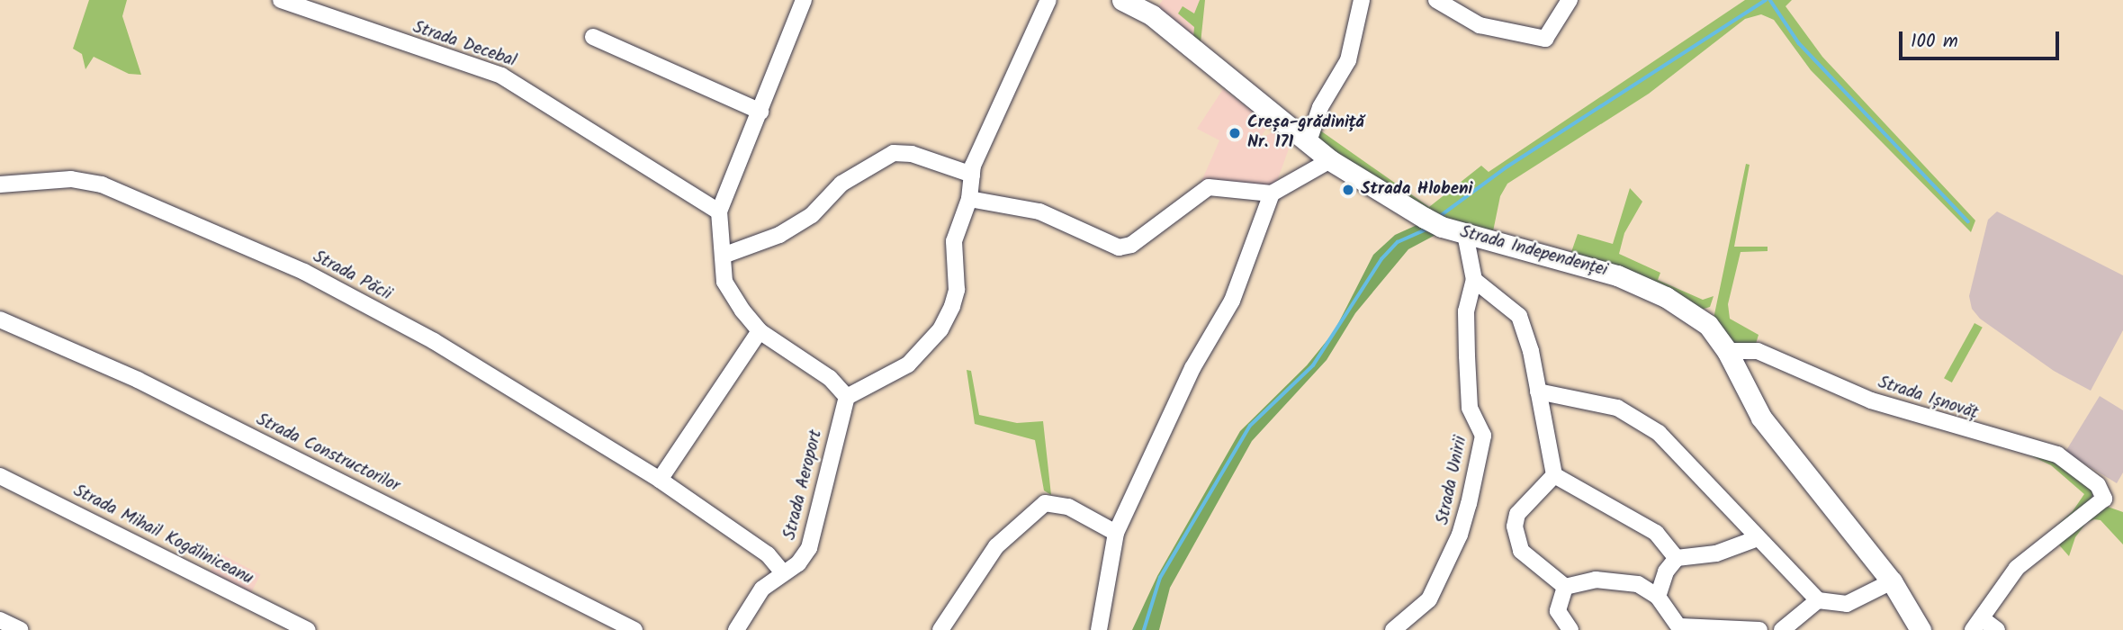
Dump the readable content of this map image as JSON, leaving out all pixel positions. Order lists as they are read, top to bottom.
{
  "streets": {
    "main road": ["Strada Independenței"],
    "street": [
      "Strada Decebal",
      "Strada Păcii",
      "Strada Ișnovăț",
      "Strada Constructorilor",
      "Strada Unirii",
      "Strada Aeroport",
      "Strada Mihail Kogăliniceanu"
    ]
  },
  "crossings": [
    ["Strada Independenței", "Strada Ișnovăț"],
    ["Strada Independenței", "Strada Unirii"],
    ["Strada Păcii", "Strada Aeroport"]
  ],
  "places": ["Creșa-grădiniță Nr. 171", "Strada Hlobeni"],
  "scale_bar": "100 m"
}
